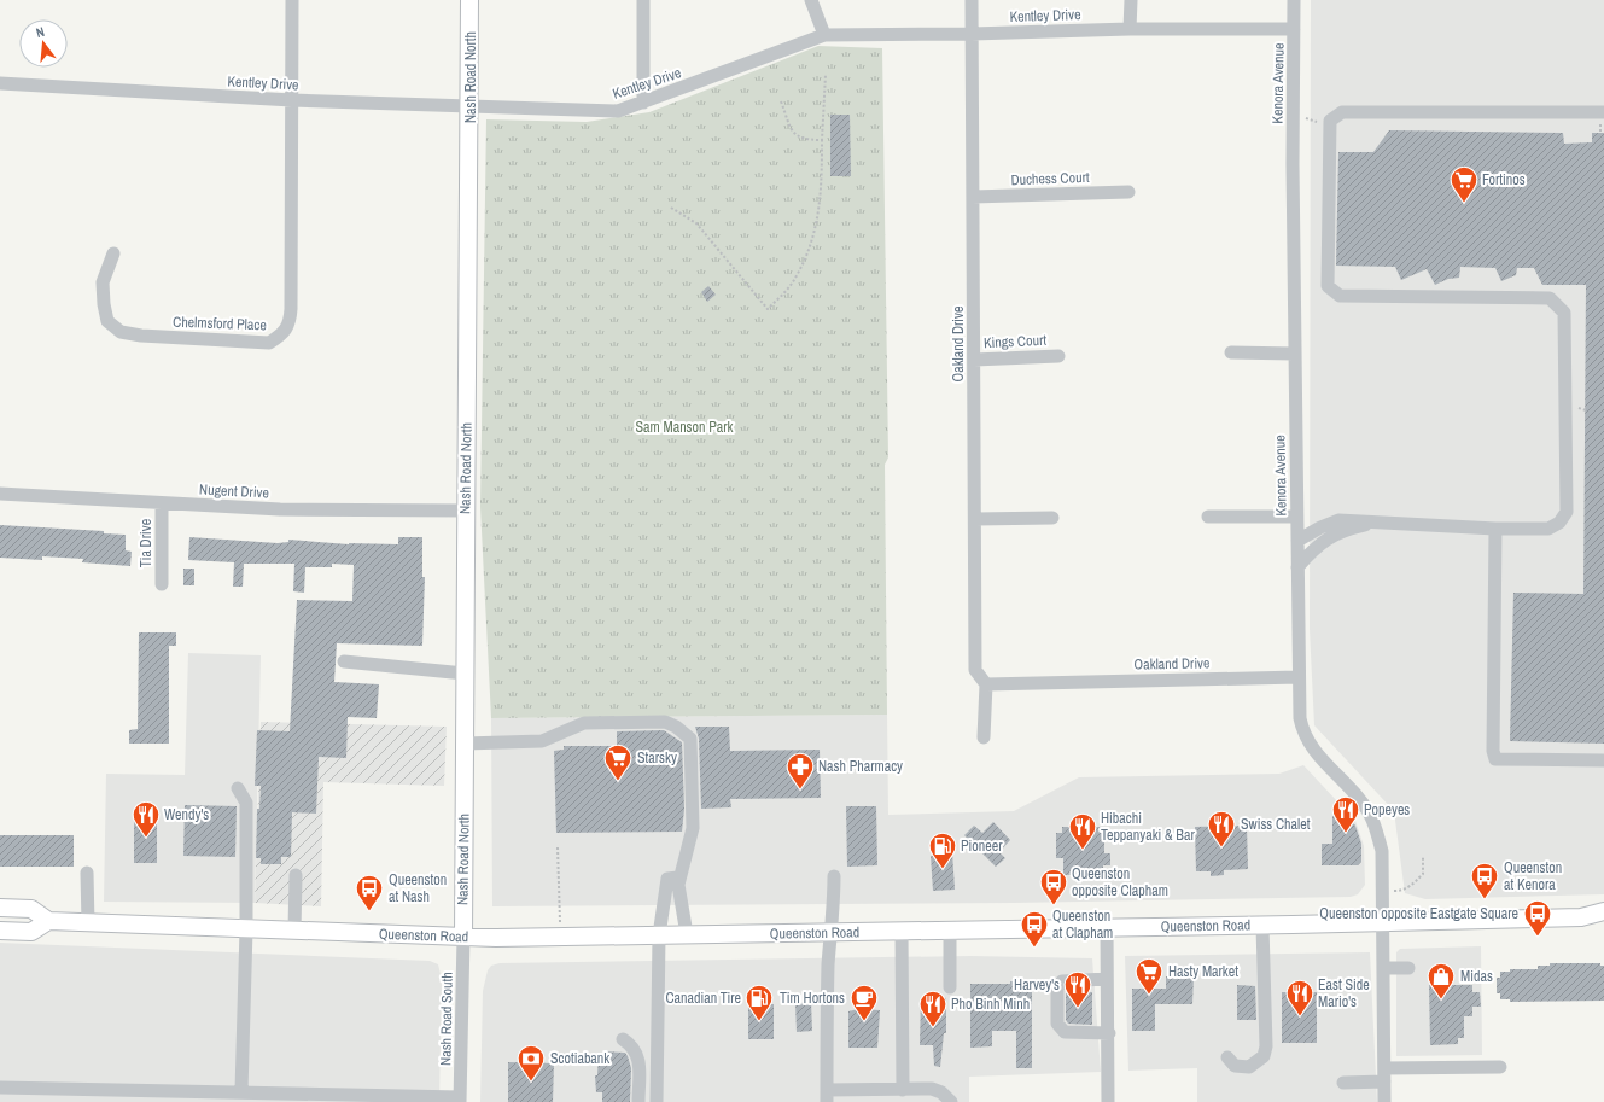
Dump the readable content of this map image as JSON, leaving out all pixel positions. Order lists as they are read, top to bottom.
{
  "streets": {
    "main road": ["Nash Road North", "Queenston Road"],
    "street": [
      "Kentley Drive",
      "Kenora Avenue",
      "Duchess Court",
      "Chelmsford Place",
      "Kings Court",
      "Oakland Drive",
      "Nugent Drive",
      "Tia Drive",
      "Nash Road South"
    ]
  },
  "crossings": [
    ["Kentley Drive", "Nash Road North"],
    ["Kentley Drive", "Kenora Avenue"],
    ["Kentley Drive", "Chelmsford Place"],
    ["Kentley Drive", "Oakland Drive"],
    ["Nash Road North", "Nugent Drive"],
    ["Nash Road North", "Queenston Road"],
    ["Nash Road North", "Nash Road South"],
    ["Kenora Avenue", "Oakland Drive"],
    ["Kenora Avenue", "Queenston Road"],
    ["Duchess Court", "Oakland Drive"],
    ["Kings Court", "Oakland Drive"],
    ["Nugent Drive", "Tia Drive"],
    ["Queenston Road", "Nash Road South"]
  ],
  "parks": ["Sam Manson Park"],
  "places": {
    "supermarket": ["Fortinos", "Starsky", "Hasty Market"],
    "pharmacy": ["Nash Pharmacy"],
    "restaurant": [
      "Popeyes",
      "Wendy's",
      "Swiss Chalet",
      "Hibachi Teppanyaki & Bar",
      "Harvey's",
      "East Side Mario's",
      "Pho Binh Minh"
    ],
    "fuel station": ["Pioneer", "Canadian Tire"],
    "bus stop": [
      "Queenston at Kenora",
      "Queenston opposite Clapham",
      "Queenston at Nash",
      "Queenston opposite Eastgate Square",
      "Queenston at Clapham"
    ],
    "shop": ["Midas"],
    "cafe": ["Tim Hortons"],
    "bank": ["Scotiabank"]
  },
  "north": "top"
}
